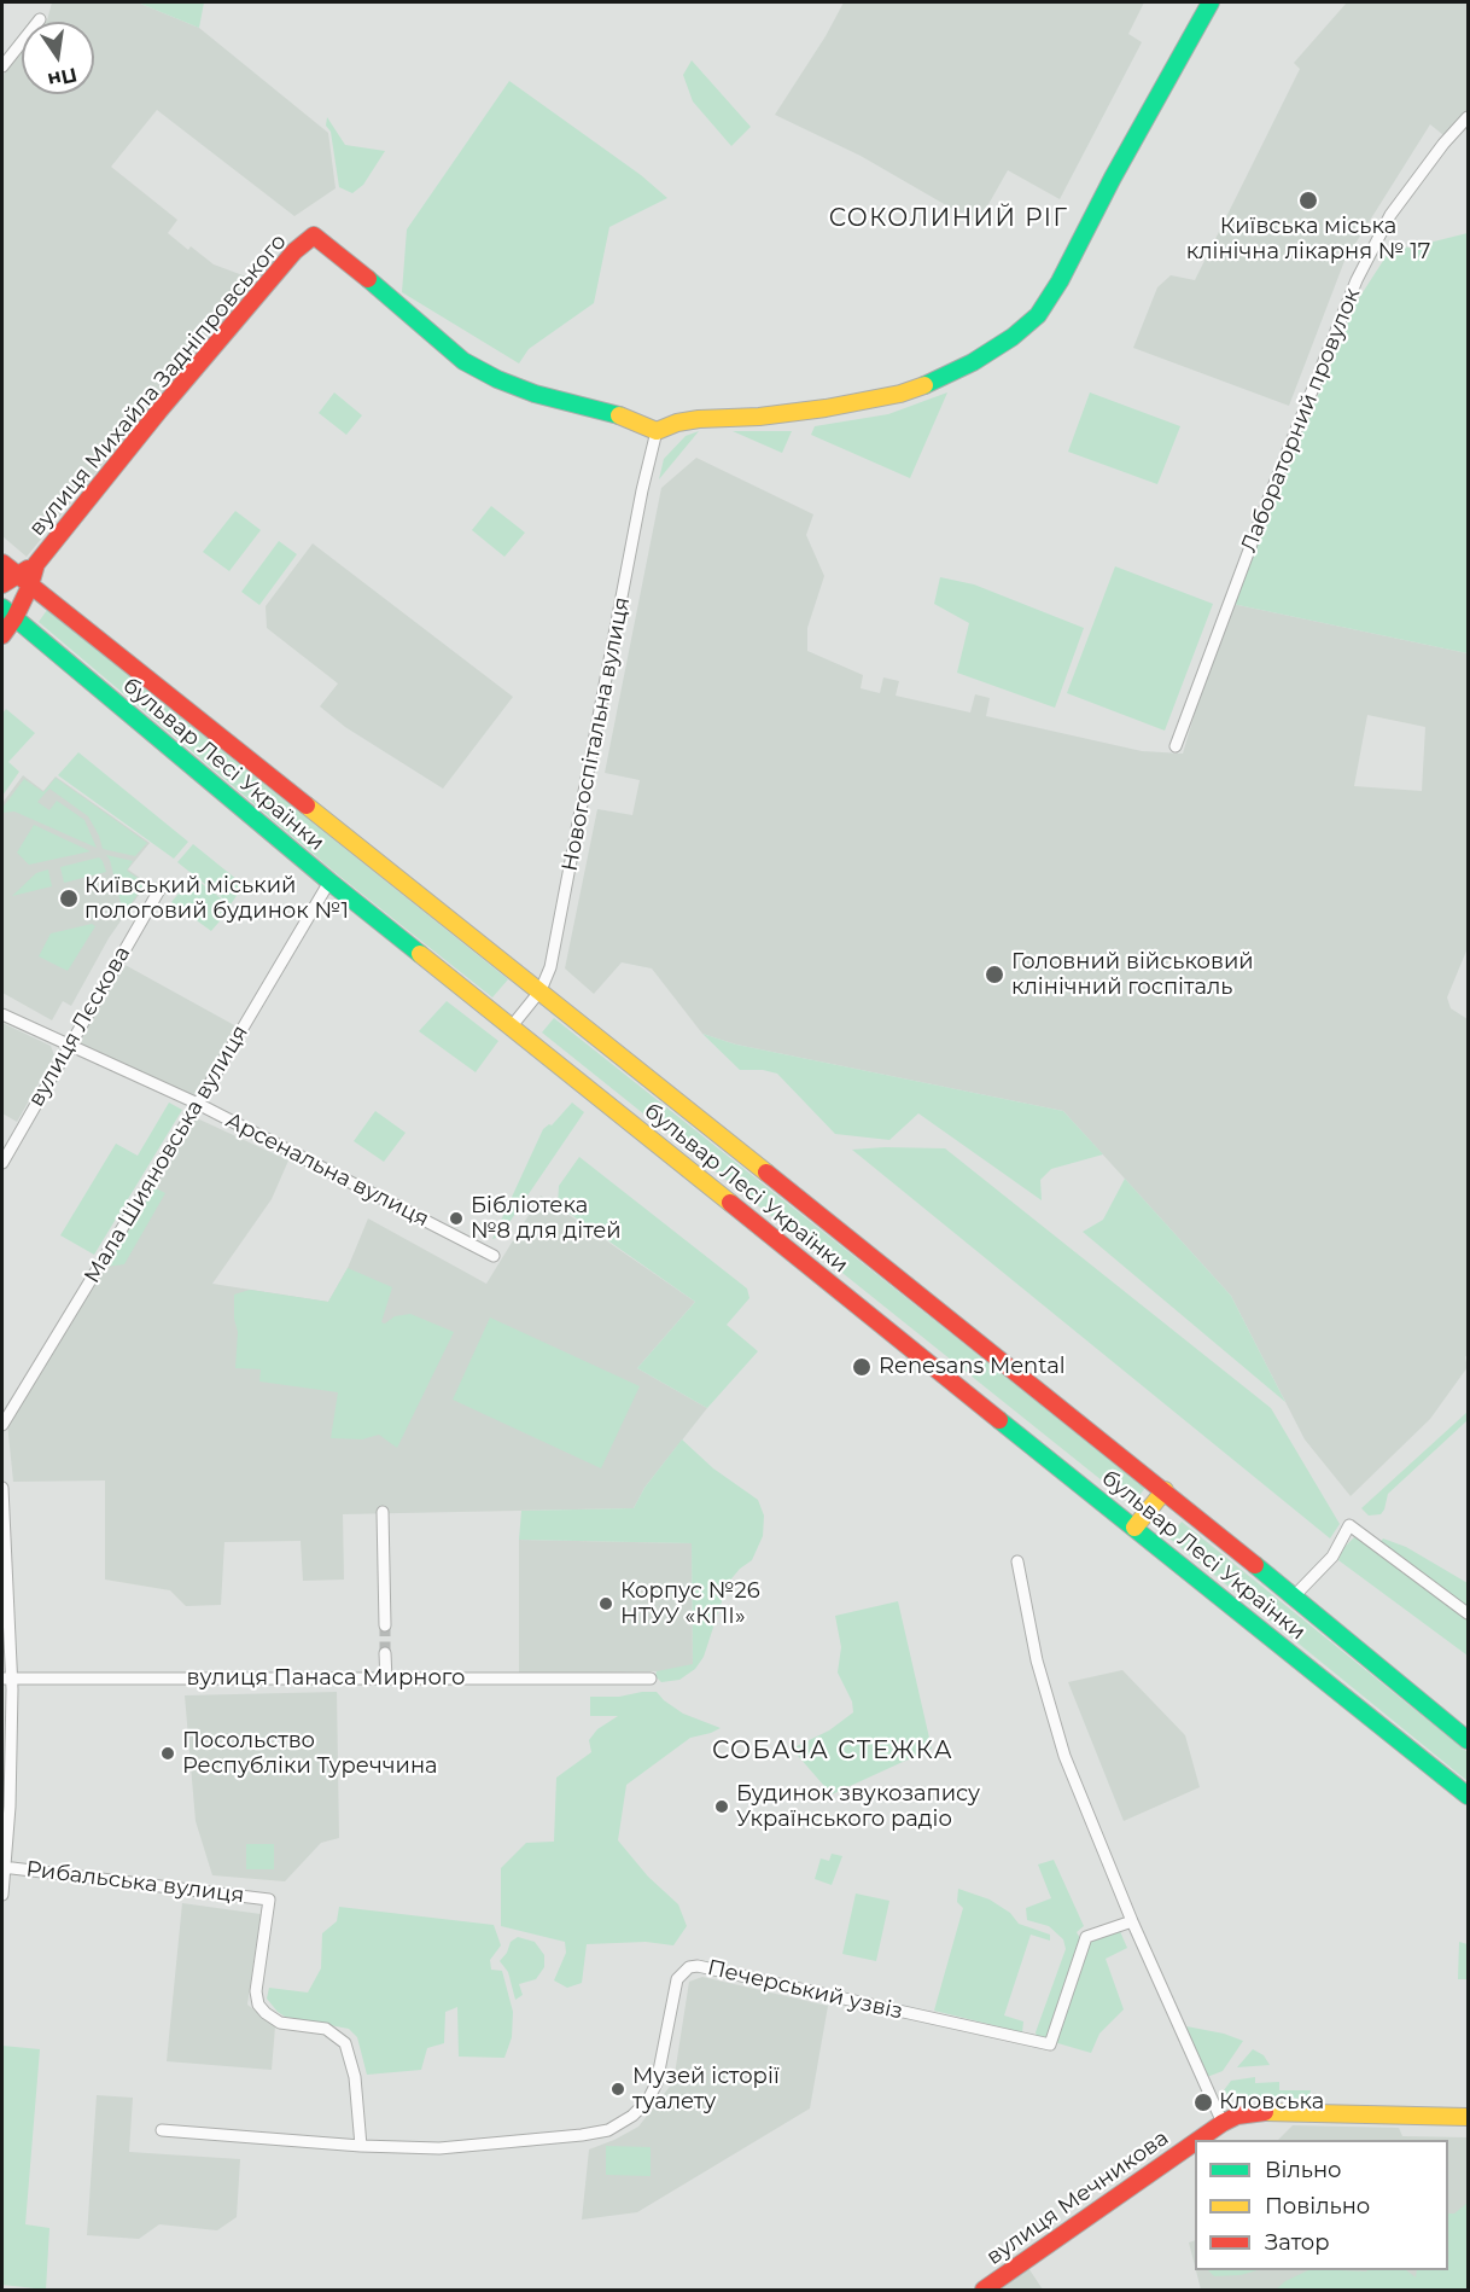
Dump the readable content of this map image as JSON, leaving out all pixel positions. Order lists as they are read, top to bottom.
{
  "streets": {
    "main road": ["вулиця Михайла Задніпровського", "бульвар Лесі Українки", "вулиця Мечникова"],
    "street": [
      "Лабораторний провулок",
      "Новогоспітальна вулиця",
      "вулиця Лєскова",
      "Мала Шияновська вулиця",
      "Арсенальна вулиця",
      "вулиця Панаса Мирного",
      "Рибальська вулиця",
      "Печерський узвіз"
    ]
  },
  "crossings": [
    ["вулиця Михайла Задніпровського", "Новогоспітальна вулиця"],
    ["вулиця Михайла Задніпровського", "бульвар Лесі Українки"],
    ["Новогоспітальна вулиця", "бульвар Лесі Українки"],
    ["бульвар Лесі Українки", "Мала Шияновська вулиця"],
    ["вулиця Лєскова", "Арсенальна вулиця"],
    ["Мала Шияновська вулиця", "Арсенальна вулиця"],
    ["Рибальська вулиця", "Печерський узвіз"]
  ],
  "districts": ["СОКОЛИНИЙ РІГ", "СОБАЧА СТЕЖКА"],
  "places": [
    "Київська міська клінічна лікарня № 17",
    "Київський міський пологовий будинок №1",
    "Головний військовий клінічний госпіталь",
    "Бібліотека №8 для дітей",
    "Renesans Mental",
    "Корпус №26 НТУУ «КПІ»",
    "Посольство Республіки Туреччина",
    "Будинок звукозапису Українського радіо",
    "Музей історії туалету",
    "Кловська"
  ],
  "legend": ["Вільно", "Повільно", "Затор"],
  "north": "bottom"
}
